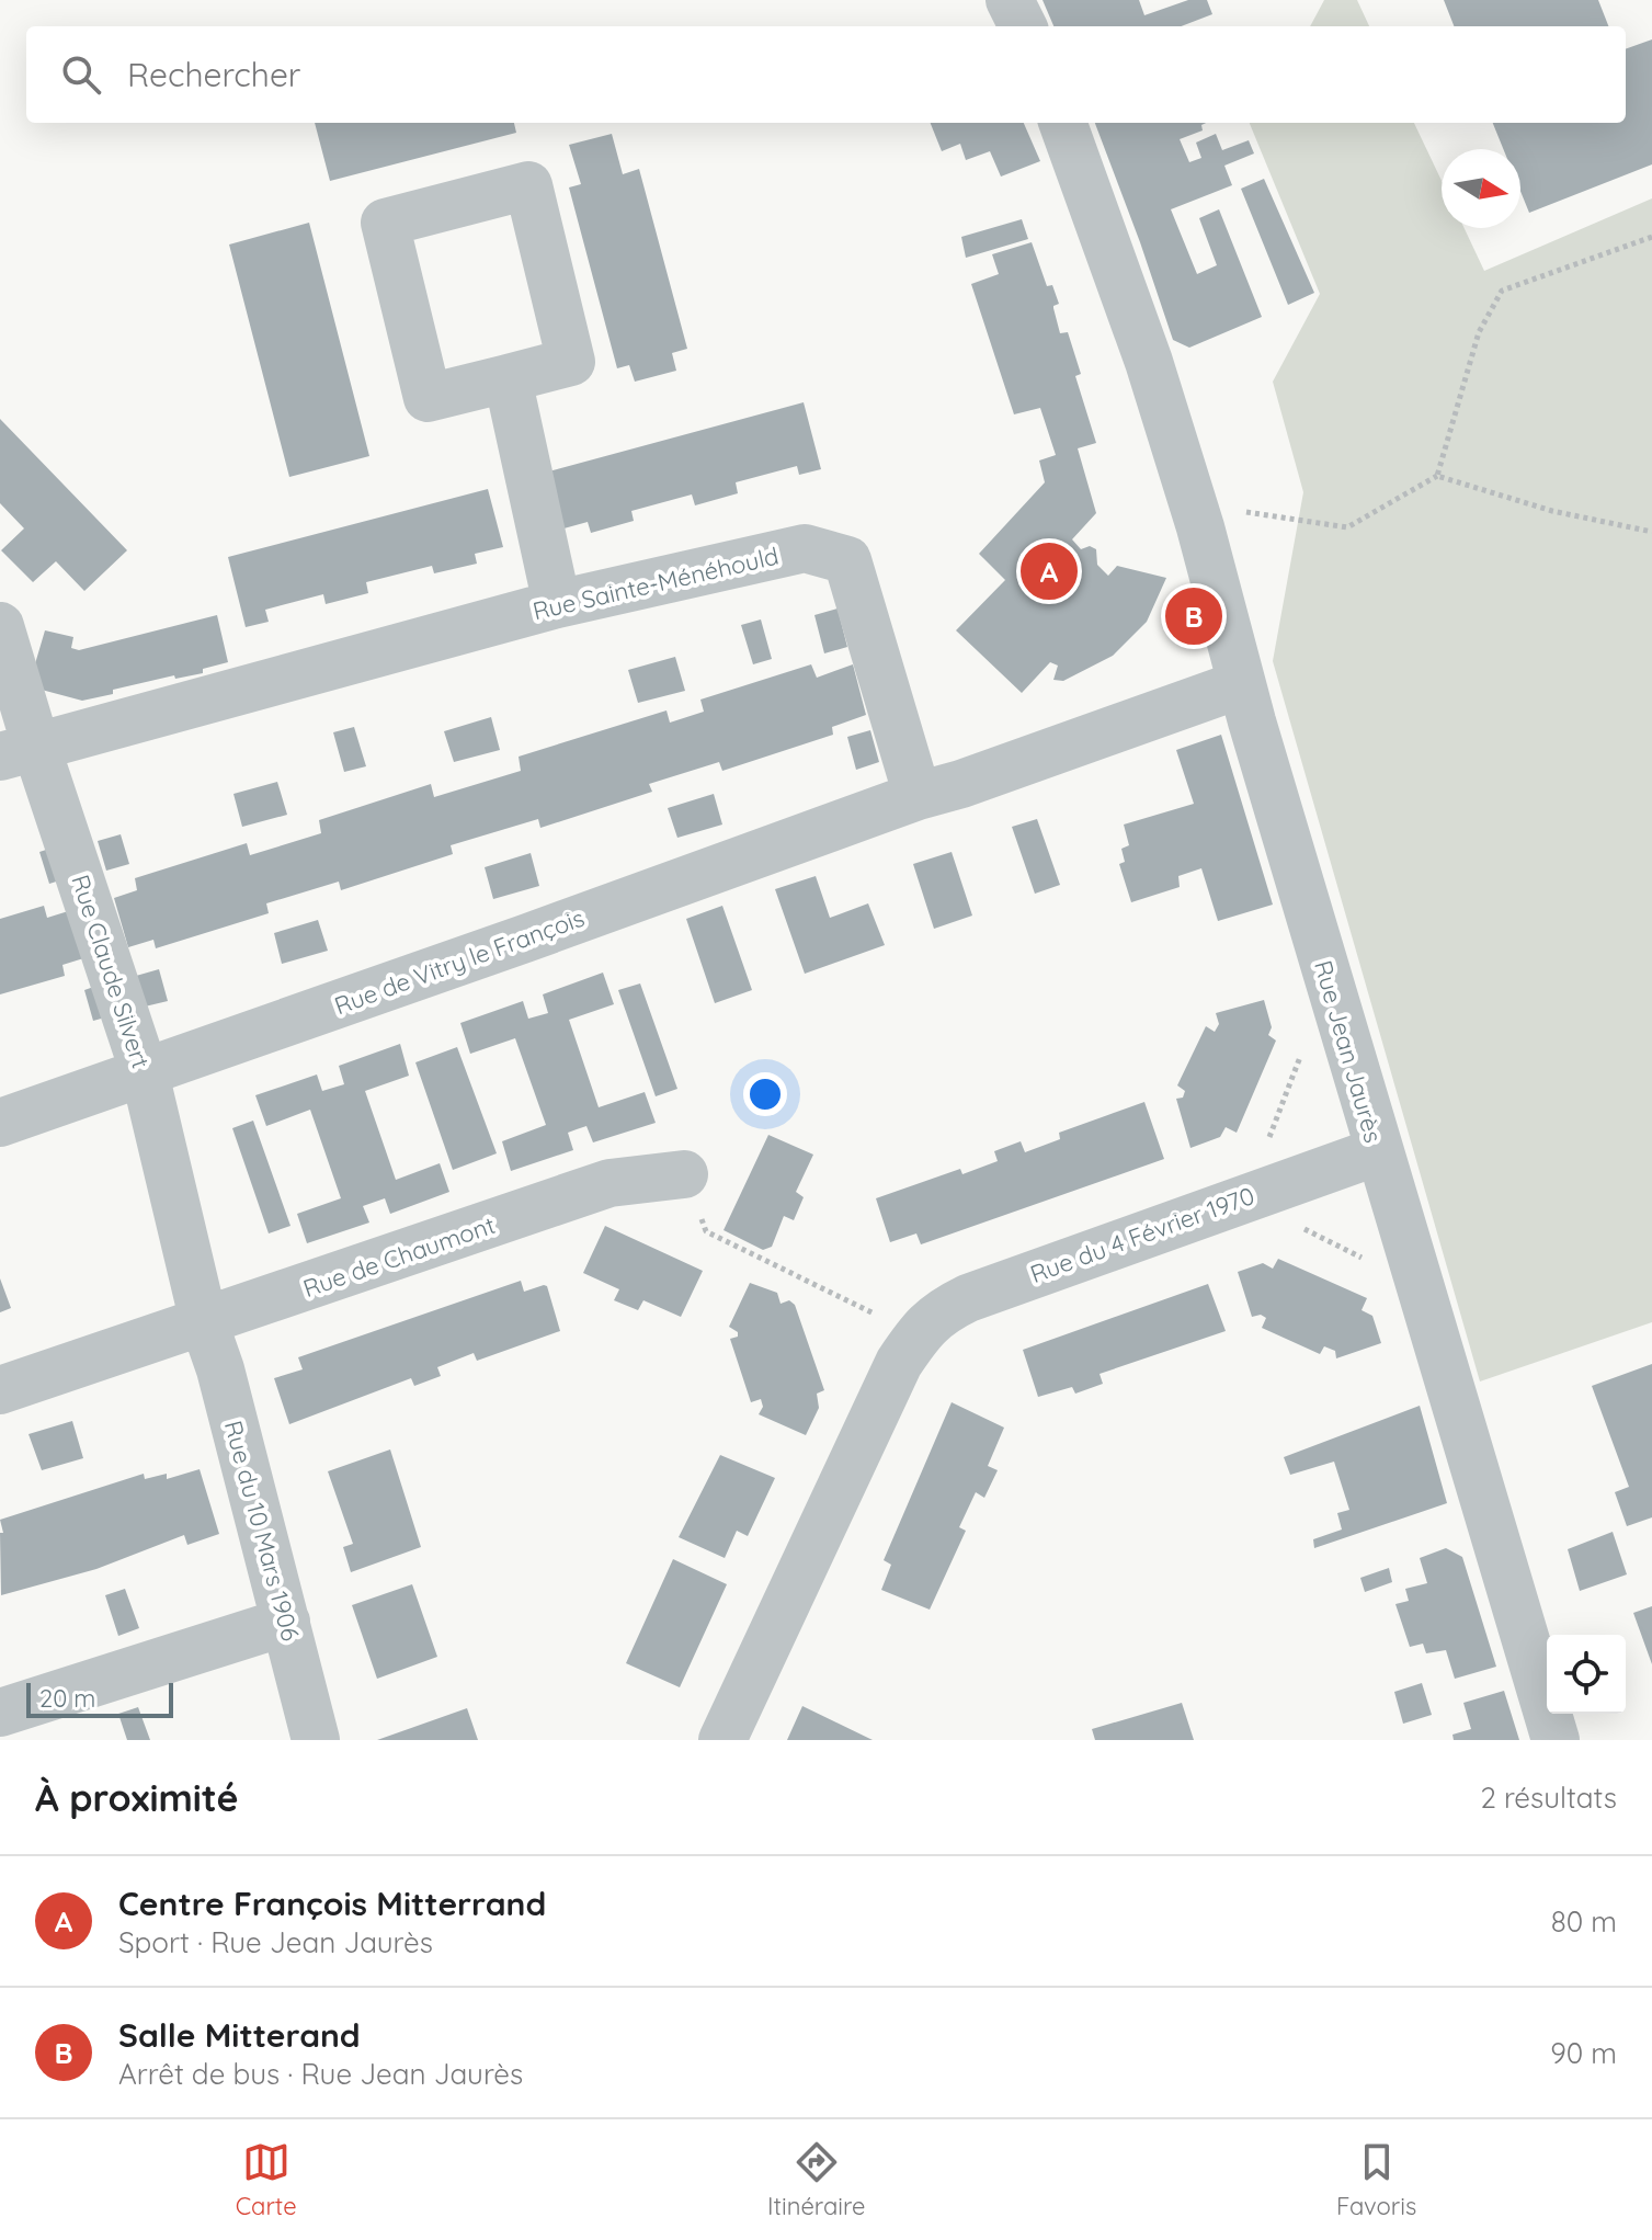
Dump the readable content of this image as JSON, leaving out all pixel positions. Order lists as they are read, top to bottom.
{
  "streets": {
    "street": [
      "Rue Sainte-Ménéhould",
      "Rue de Vitry le François",
      "Rue Claude Silvert",
      "Rue Jean Jaurès",
      "Rue du 4 Février 1970",
      "Rue de Chaumont",
      "Rue du 10 Mars 1906"
    ]
  },
  "crossings": [
    ["Rue Sainte-Ménéhould", "Rue de Vitry le François"],
    ["Rue Sainte-Ménéhould", "Rue Claude Silvert"],
    ["Rue de Vitry le François", "Rue Claude Silvert"],
    ["Rue Claude Silvert", "Rue de Chaumont"],
    ["Rue Claude Silvert", "Rue du 10 Mars 1906"],
    ["Rue Jean Jaurès", "Rue du 4 Février 1970"],
    ["Rue de Chaumont", "Rue du 10 Mars 1906"]
  ],
  "scale_bar": "20 m",
  "north": "right",
  "page": {
    "search": "Rechercher",
    "pins": ["A", "B"],
    "scale": "20 m",
    "heading": ["À proximité", "2 résultats"],
    "list": [
      {
        "mark": "A",
        "name": "Centre François Mitterrand",
        "note": "Sport · Rue Jean Jaurès",
        "value": "80 m"
      },
      {
        "mark": "B",
        "name": "Salle Mitterand",
        "note": "Arrêt de bus · Rue Jean Jaurès",
        "value": "90 m"
      }
    ],
    "nav": ["Carte", "Itinéraire", "Favoris"]
  }
}
